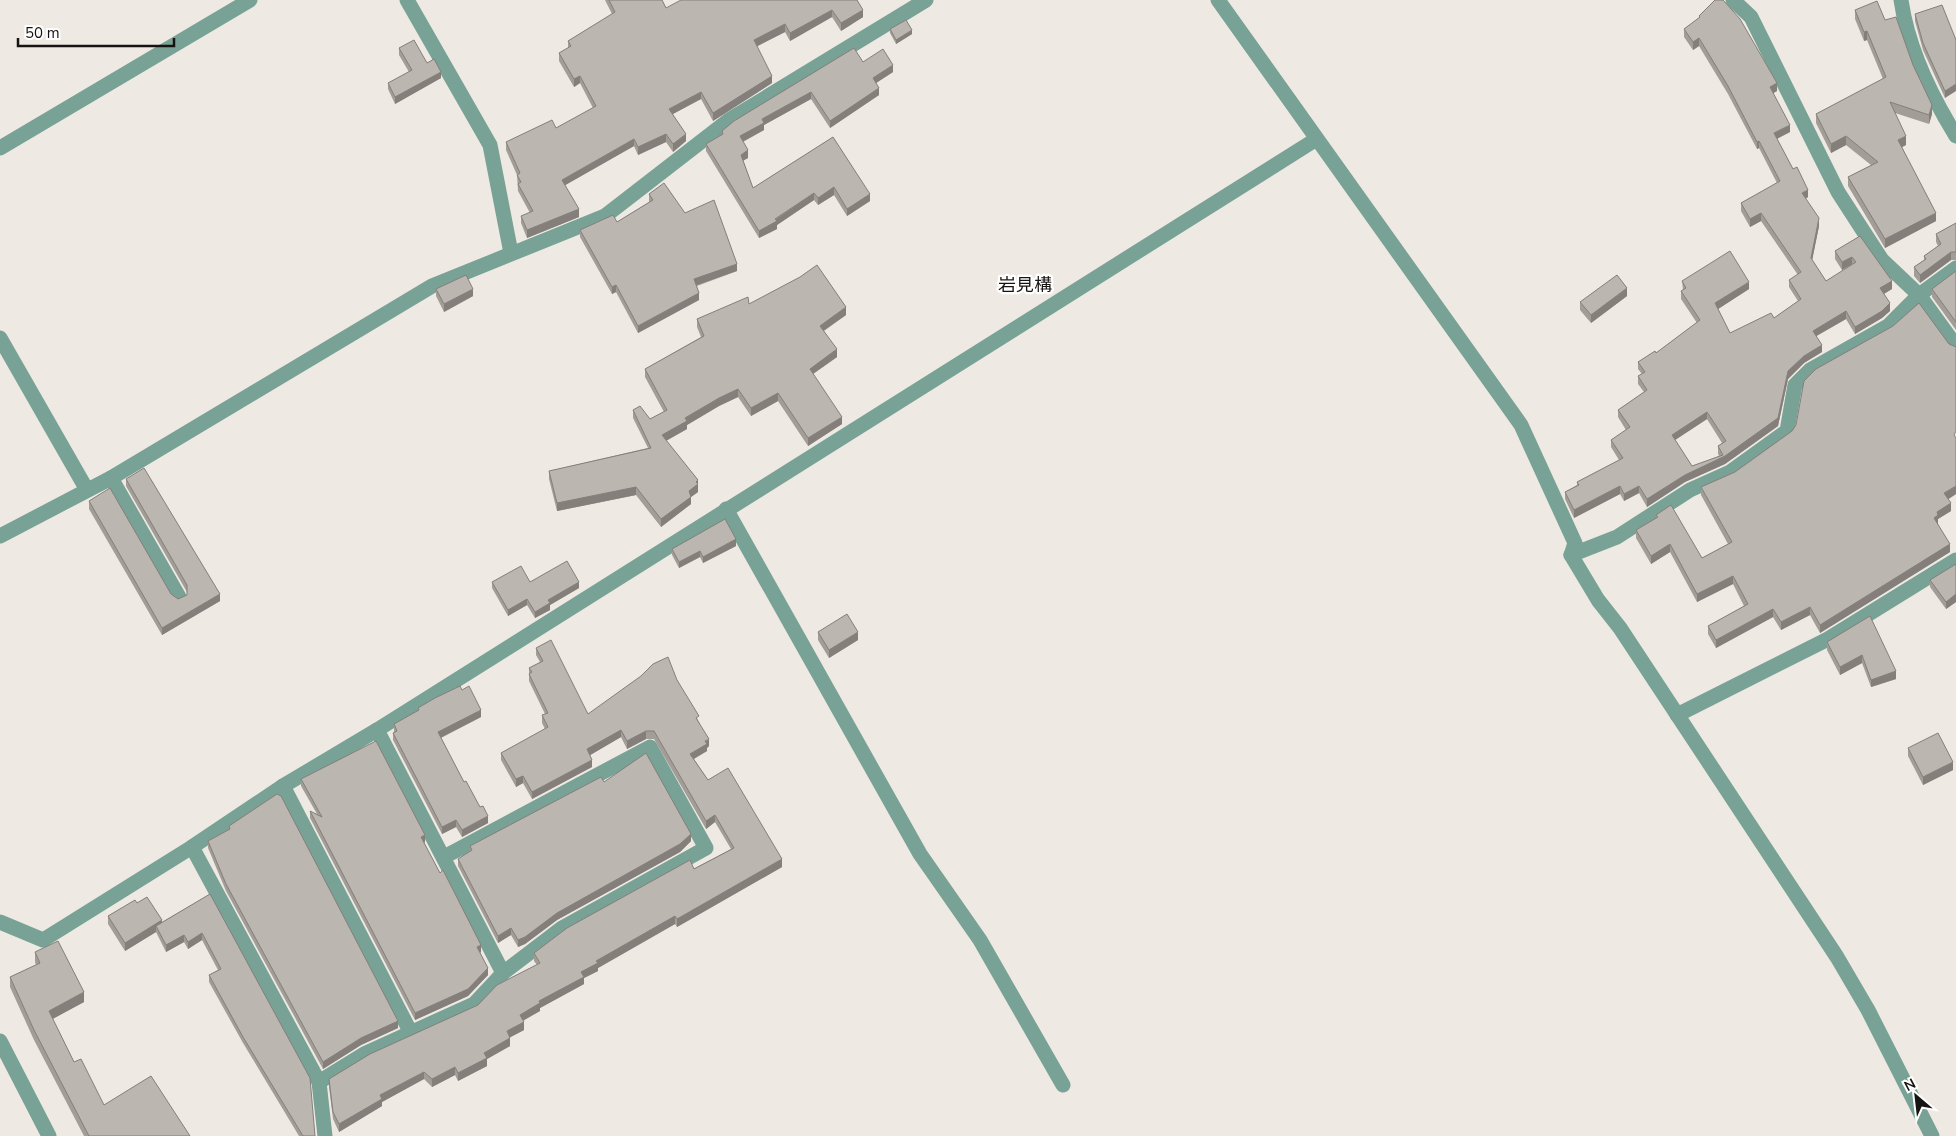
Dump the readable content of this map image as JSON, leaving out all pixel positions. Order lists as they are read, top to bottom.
{
  "districts": ["岩見構"],
  "scale_bar": "50 m",
  "north": "top left"
}
